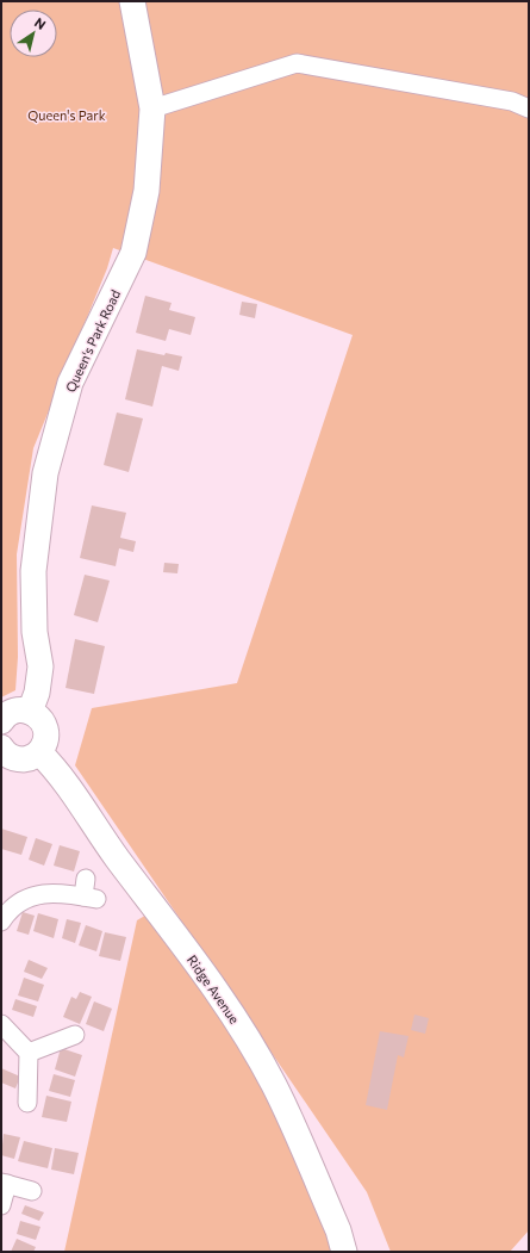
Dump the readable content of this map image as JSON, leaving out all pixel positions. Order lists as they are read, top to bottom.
{
  "streets": {
    "street": ["Queen's Park Road", "Ridge Avenue"]
  },
  "parks": ["Queen's Park"],
  "north": "top right"
}
